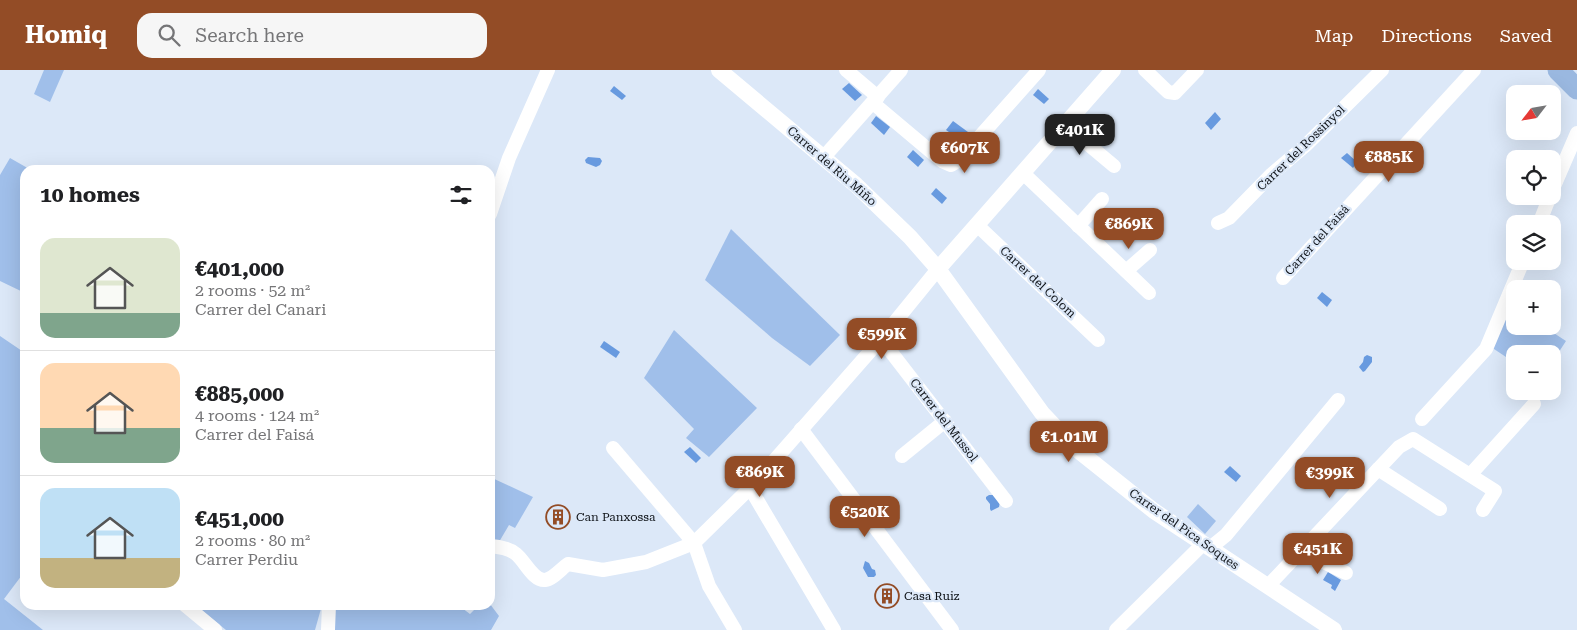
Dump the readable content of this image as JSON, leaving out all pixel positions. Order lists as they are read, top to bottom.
{
  "streets": {
    "street": [
      "Carrer del Rossinyol",
      "Carrer del Riu Miño",
      "Carrer del Faisá",
      "Carrer del Colom",
      "Carrer del Mussol",
      "Carrer del Pica Soques"
    ]
  },
  "crossings": [
    ["Carrer del Riu Miño", "Carrer del Pica Soques"]
  ],
  "places": {
    "building": ["Can Panxossa", "Casa Ruiz"]
  },
  "north": "bottom left",
  "page": {
    "header": "Homiq",
    "search": "Search here",
    "nav": ["Map", "Directions", "Saved"],
    "map_buttons": ["+", "−"],
    "price": [
      "€401K",
      "€607K",
      "€885K",
      "€869K",
      "€599K",
      "€1.01M",
      "€869K",
      "€399K",
      "€520K",
      "€451K"
    ],
    "heading": "10 homes",
    "list": [
      {
        "name": "€401,000",
        "note": "2 rooms · 52 m² · Carrer del Canari"
      },
      {
        "name": "€885,000",
        "note": "4 rooms · 124 m² · Carrer del Faisá"
      },
      {
        "name": "€451,000",
        "note": "2 rooms · 80 m² · Carrer Perdiu"
      }
    ]
  }
}
